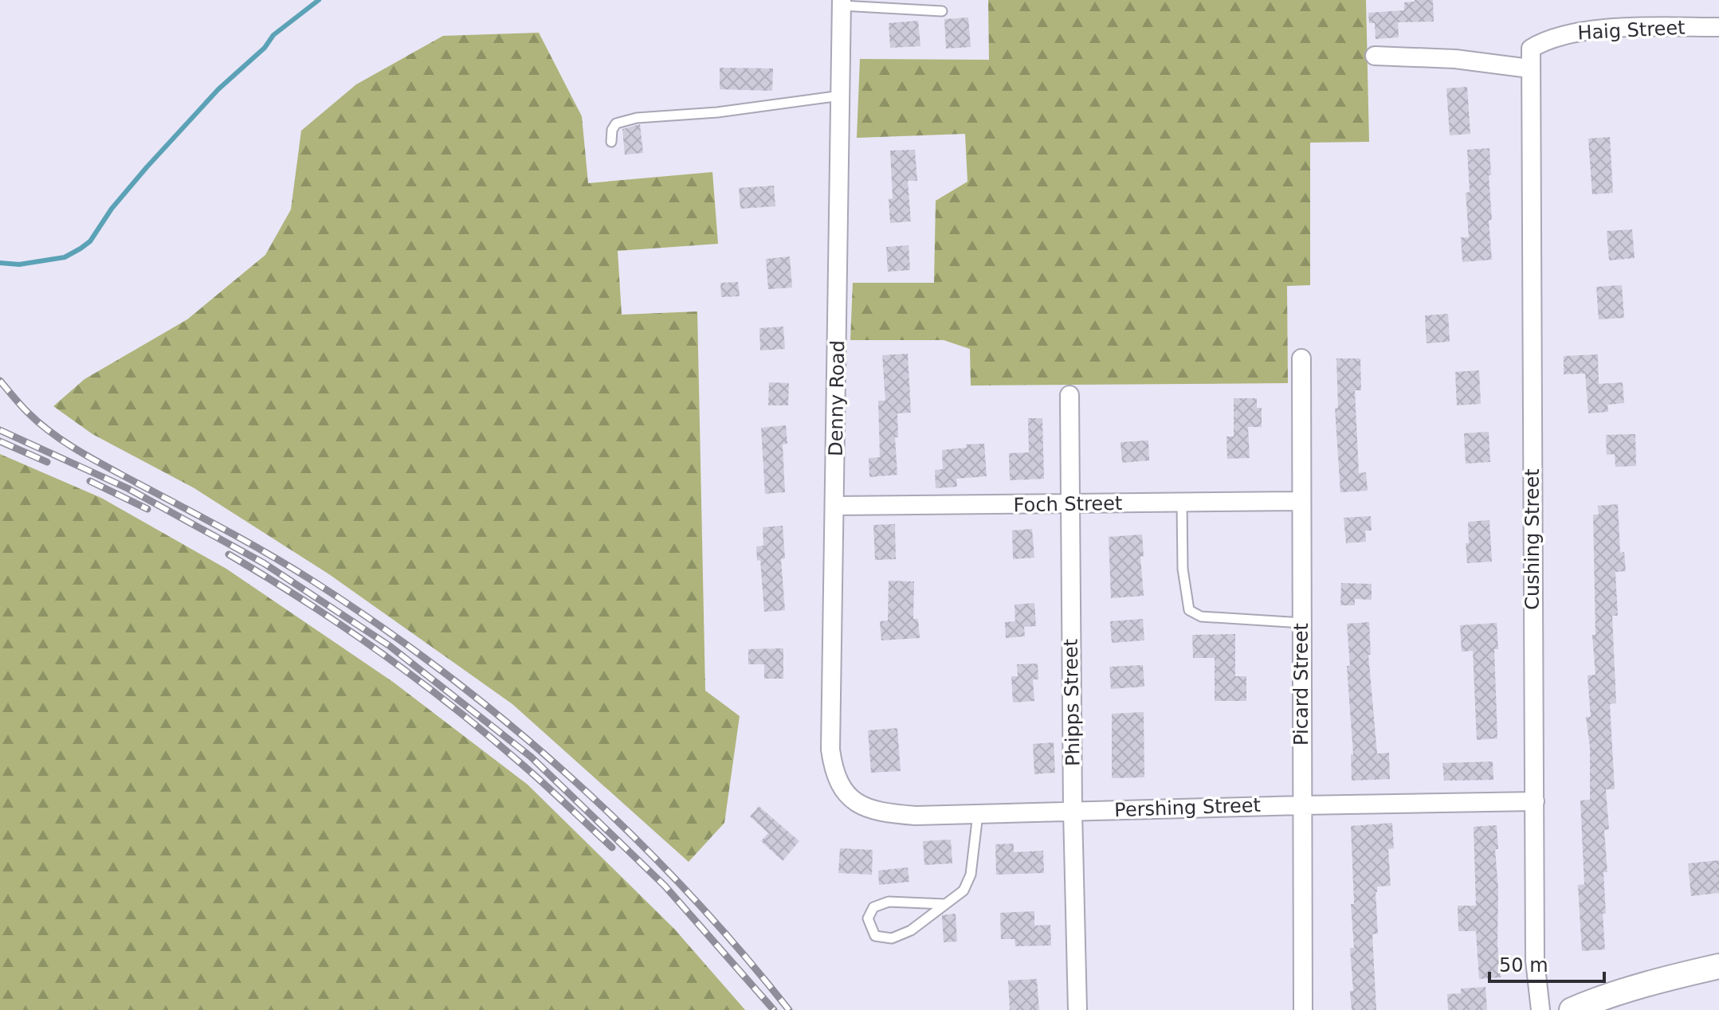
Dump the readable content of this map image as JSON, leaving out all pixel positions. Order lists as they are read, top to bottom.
{
  "streets": {
    "street": [
      "Haig Street",
      "Denny Road",
      "Foch Street",
      "Cushing Street",
      "Picard Street",
      "Phipps Street",
      "Pershing Street"
    ]
  },
  "crossings": [
    ["Haig Street", "Cushing Street"],
    ["Denny Road", "Foch Street"],
    ["Denny Road", "Pershing Street"],
    ["Foch Street", "Picard Street"],
    ["Foch Street", "Phipps Street"],
    ["Cushing Street", "Pershing Street"],
    ["Picard Street", "Pershing Street"],
    ["Phipps Street", "Pershing Street"]
  ],
  "scale_bar": "50 m"
}
